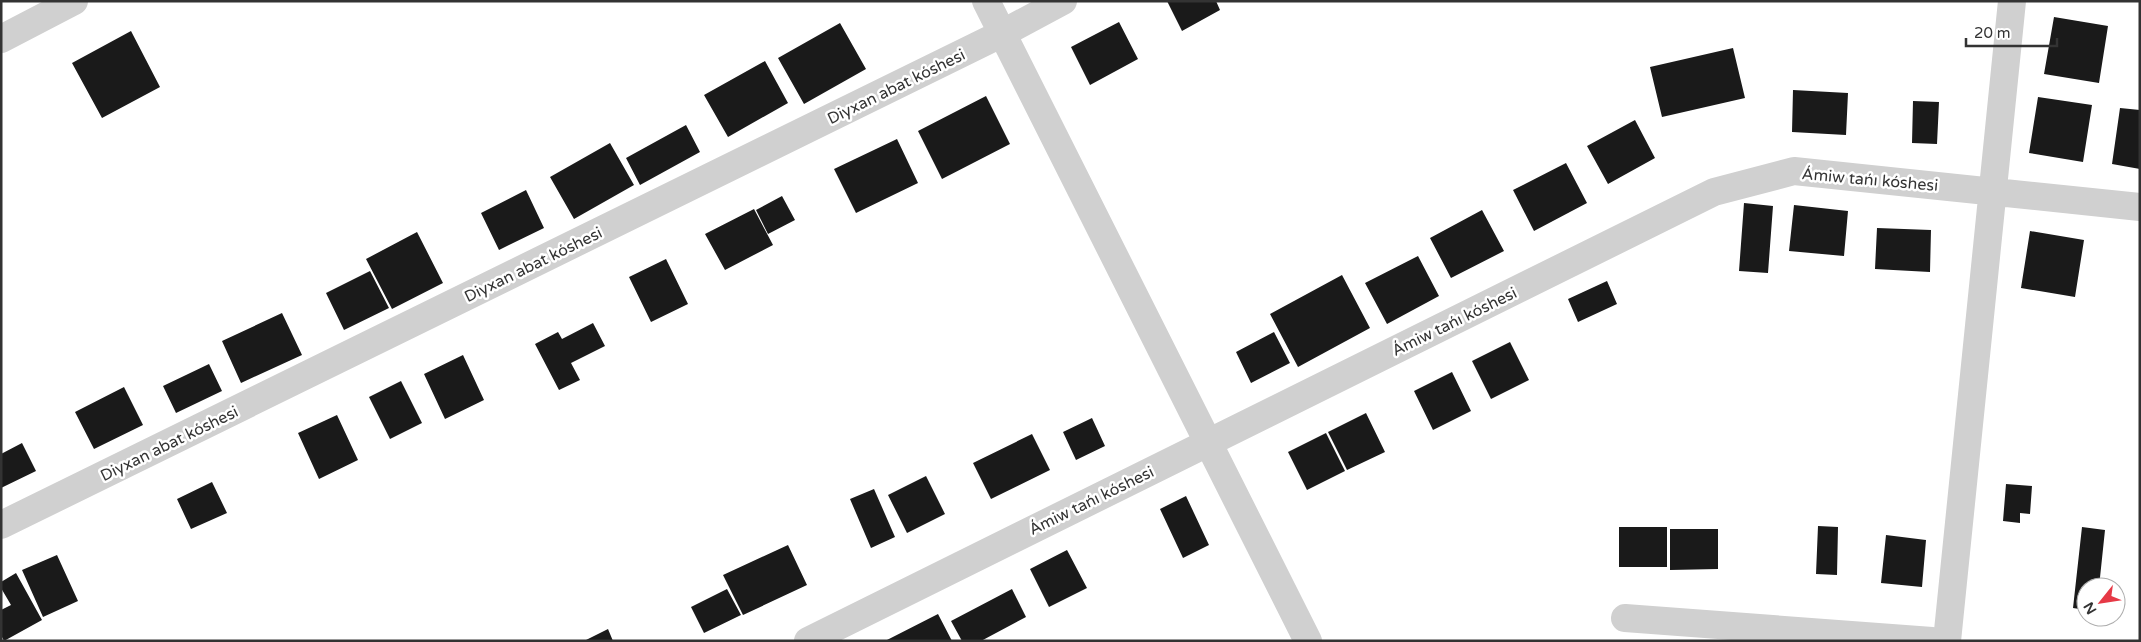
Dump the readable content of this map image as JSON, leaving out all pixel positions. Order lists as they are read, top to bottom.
{
  "streets": {
    "street": ["Diyxan abat kóshesi", "Ámiw tańı kóshesi"]
  },
  "scale_bar": "20 m",
  "north": "bottom left"
}
